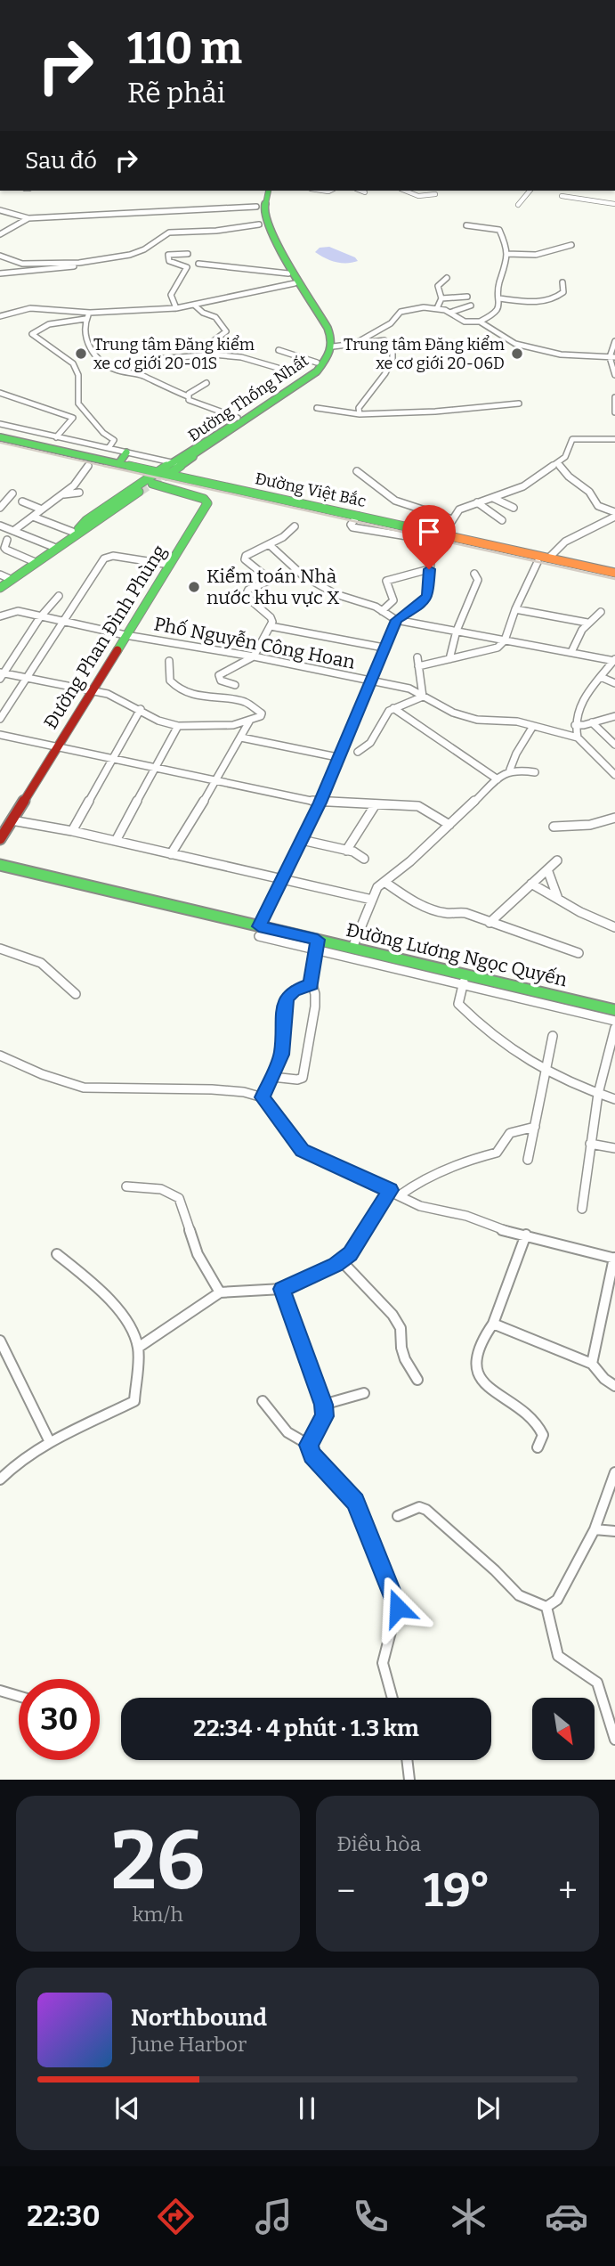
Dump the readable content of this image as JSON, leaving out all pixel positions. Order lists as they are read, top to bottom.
{
  "streets": {
    "main road": [
      "Đường Thống Nhất",
      "Đường Việt Bắc",
      "Đường Phan Đình Phùng",
      "Đường Lương Ngọc Quyến"
    ],
    "street": ["Phố Nguyễn Công Hoan"]
  },
  "crossings": [
    ["Đường Thống Nhất", "Đường Việt Bắc"],
    ["Đường Thống Nhất", "Đường Phan Đình Phùng"],
    ["Đường Phan Đình Phùng", "Phố Nguyễn Công Hoan"]
  ],
  "places": ["Trung tâm Đăng kiểm xe cơ giới 20-01S", "Trung tâm Đăng kiểm xe cơ giới 20-06D", "Kiểm toán Nhà nước khu vực X"],
  "north": "bottom right",
  "page": {
    "turn": ["110 m", "Rẽ phải"],
    "then": "Sau đó",
    "limit": "30",
    "trip": "22:34 · 4 phút · 1.3 km",
    "tile": [
      ["26", "km/h"],
      "Điều hòa"
    ],
    "heat": ["−", "19°", "+"],
    "song": ["Northbound", "June Harbor"],
    "tabs": "22:30"
  }
}
